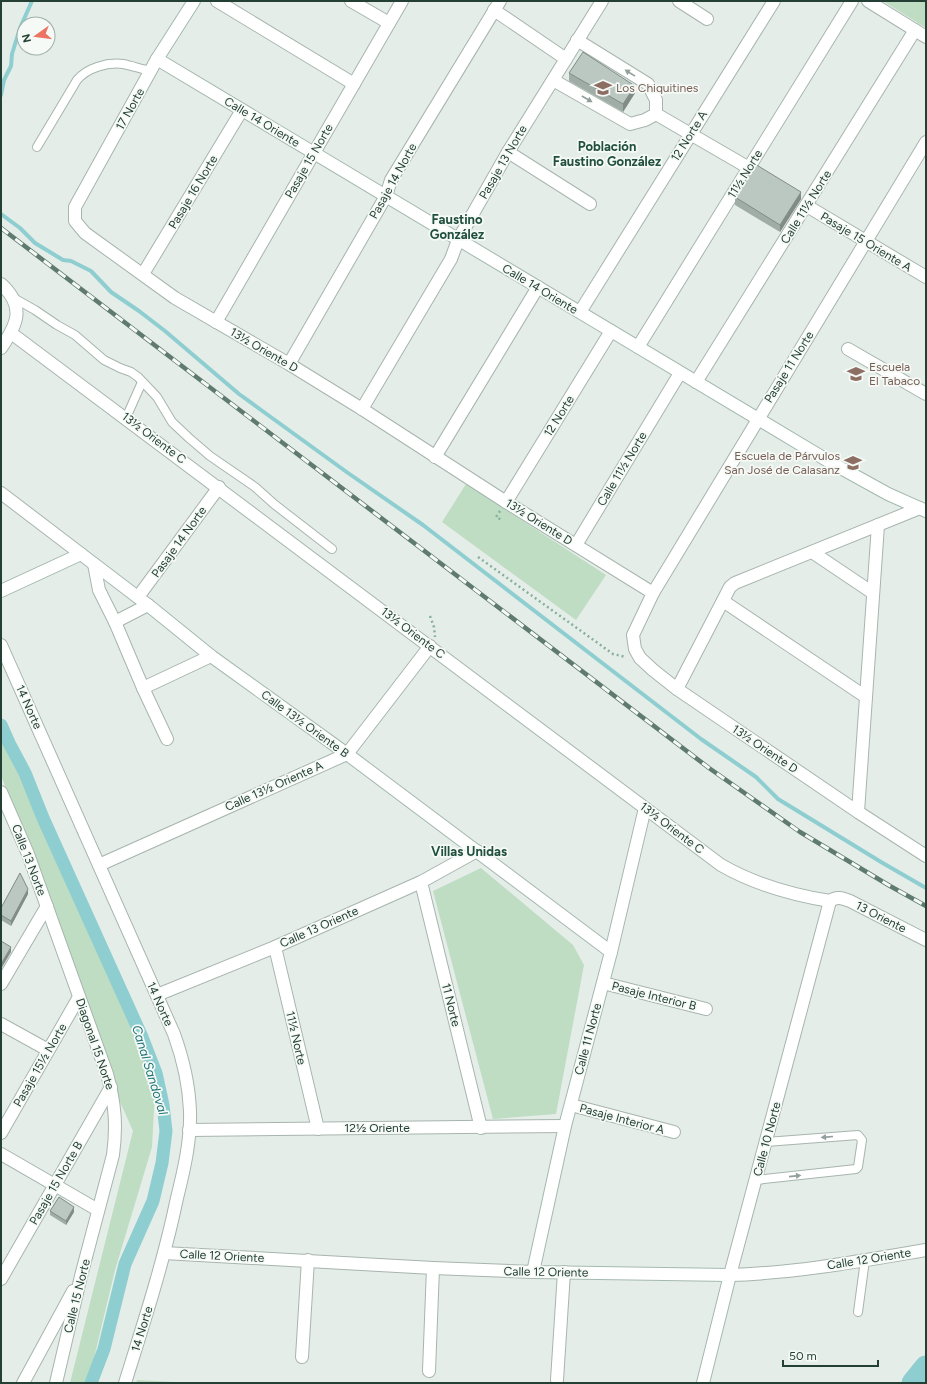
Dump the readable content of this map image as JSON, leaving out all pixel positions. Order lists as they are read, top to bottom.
{
  "streets": {
    "street": [
      "17 Norte",
      "Calle 14 Oriente",
      "12 Norte A",
      "Pasaje 15 Norte",
      "Pasaje 13 Norte",
      "11½ Norte",
      "Pasaje 14 Norte",
      "Pasaje 16 Norte",
      "Calle 11½ Norte",
      "Pasaje 15 Oriente A",
      "13½ Oriente D",
      "Pasaje 11 Norte",
      "12 Norte",
      "13½ Oriente C",
      "14 Norte",
      "Calle 13½ Oriente B",
      "Calle 13½ Oriente A",
      "Calle 13 Norte",
      "13 Oriente",
      "Calle 13 Oriente",
      "Pasaje Interior B",
      "11 Norte",
      "Calle 11 Norte",
      "Diagonal 15 Norte",
      "Pasaje 15½ Norte",
      "Pasaje Interior A",
      "12½ Oriente",
      "Calle 10 Norte",
      "Pasaje 15 Norte B",
      "Calle 12 Oriente",
      "Calle 15 Norte"
    ]
  },
  "crossings": [
    ["17 Norte", "Calle 14 Oriente"],
    ["17 Norte", "13½ Oriente D"],
    ["Calle 14 Oriente", "12 Norte A"],
    ["Calle 14 Oriente", "Pasaje 15 Norte"],
    ["Calle 14 Oriente", "Pasaje 13 Norte"],
    ["Calle 14 Oriente", "11½ Norte"],
    ["Calle 14 Oriente", "Pasaje 14 Norte"],
    ["Calle 14 Oriente", "Pasaje 16 Norte"],
    ["Calle 14 Oriente", "Calle 11½ Norte"],
    ["Calle 14 Oriente", "Pasaje 11 Norte"],
    ["Calle 14 Oriente", "12 Norte"],
    ["Pasaje 15 Norte", "13½ Oriente D"],
    ["Pasaje 13 Norte", "13½ Oriente D"],
    ["11½ Norte", "Calle 13 Oriente"],
    ["11½ Norte", "12½ Oriente"],
    ["Pasaje 14 Norte", "13½ Oriente D"],
    ["Pasaje 14 Norte", "13½ Oriente C"],
    ["Pasaje 14 Norte", "Calle 13½ Oriente B"],
    ["Pasaje 16 Norte", "13½ Oriente D"],
    ["Calle 11½ Norte", "Pasaje 15 Oriente A"],
    ["Calle 11½ Norte", "13½ Oriente D"],
    ["Pasaje 15 Oriente A", "Pasaje 11 Norte"],
    ["13½ Oriente D", "Pasaje 11 Norte"],
    ["13½ Oriente D", "12 Norte"],
    ["13½ Oriente C", "Calle 13½ Oriente A"],
    ["13½ Oriente C", "13 Oriente"],
    ["13½ Oriente C", "Calle 11 Norte"],
    ["13½ Oriente C", "Calle 10 Norte"],
    ["14 Norte", "Calle 13½ Oriente A"],
    ["14 Norte", "Calle 13 Oriente"],
    ["14 Norte", "12½ Oriente"],
    ["14 Norte", "Calle 12 Oriente"],
    ["Calle 13½ Oriente B", "Calle 13½ Oriente A"],
    ["Calle 13½ Oriente B", "Calle 13 Oriente"],
    ["Calle 13½ Oriente B", "Calle 11 Norte"],
    ["Calle 13 Norte", "Diagonal 15 Norte"],
    ["13 Oriente", "Calle 10 Norte"],
    ["Calle 13 Oriente", "11 Norte"],
    ["Pasaje Interior B", "Calle 11 Norte"],
    ["11 Norte", "12½ Oriente"],
    ["Calle 11 Norte", "Pasaje Interior A"],
    ["Calle 11 Norte", "12½ Oriente"],
    ["Calle 11 Norte", "Calle 12 Oriente"],
    ["Diagonal 15 Norte", "Pasaje 15½ Norte"],
    ["Diagonal 15 Norte", "Pasaje 15 Norte B"],
    ["Diagonal 15 Norte", "Calle 15 Norte"],
    ["Calle 10 Norte", "Calle 12 Oriente"]
  ],
  "districts": ["Población Faustino González", "Faustino González", "Villas Unidas"],
  "water": ["Canal Sandoval"],
  "places": {
    "school or university": ["Los Chiquitines", "Escuela El Tabaco", "Escuela de Párvulos San José de Calasanz"]
  },
  "scale_bar": "50 m",
  "north": "left"
}
